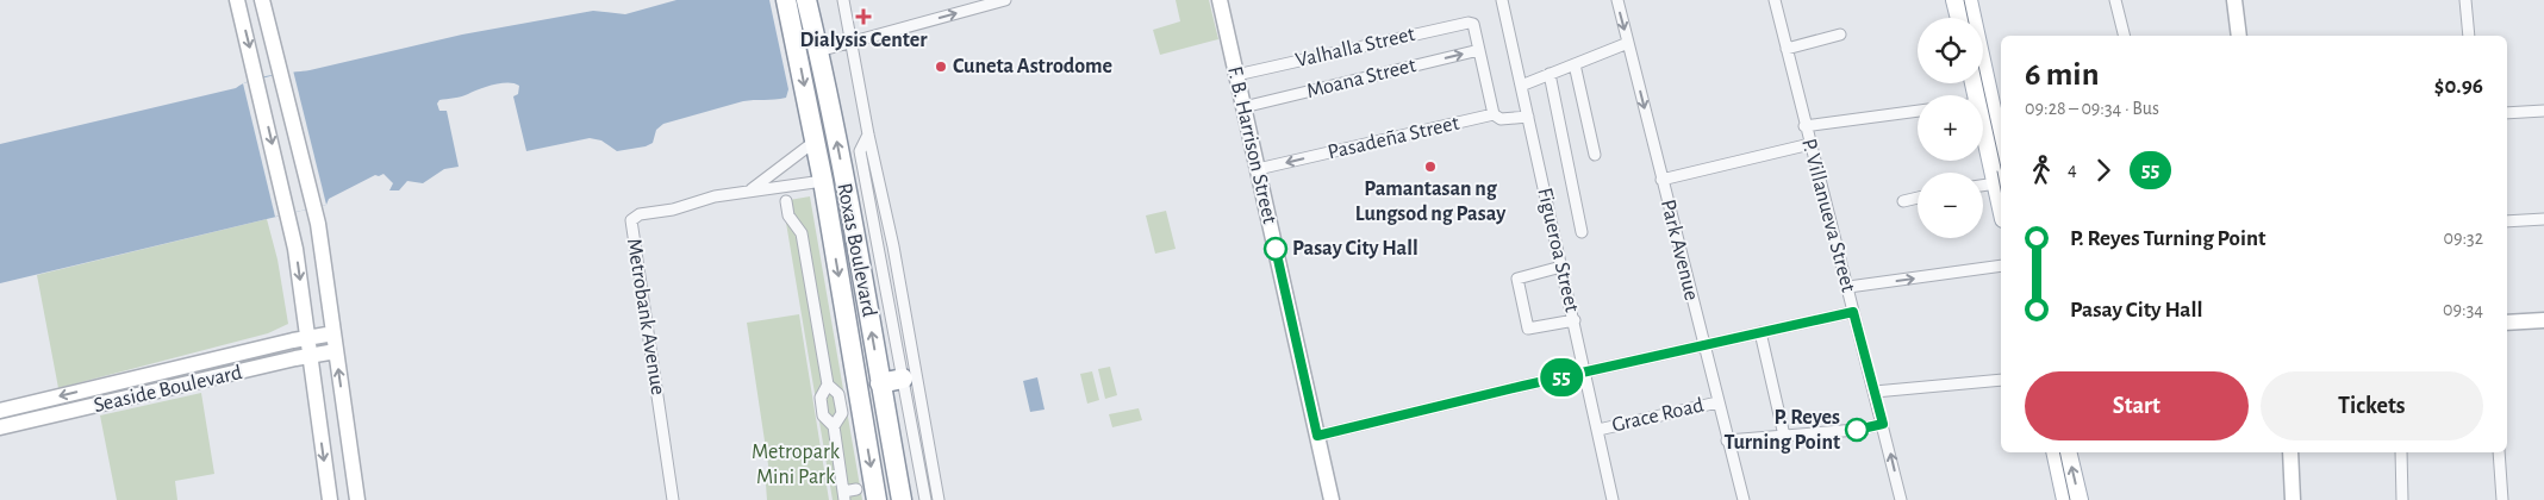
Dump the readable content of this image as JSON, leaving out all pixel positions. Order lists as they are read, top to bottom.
{
  "streets": {
    "highway": ["Roxas Boulevard"],
    "main road": ["F. B. Harrison Street", "Seaside Boulevard"],
    "street": [
      "Valhalla Street",
      "Moana Street",
      "Pasadeña Street",
      "P. Villanueva Street",
      "Figueroa Street",
      "Park Avenue",
      "Metrobank Avenue",
      "Grace Road"
    ]
  },
  "crossings": [
    ["Valhalla Street", "Moana Street"],
    ["Valhalla Street", "F. B. Harrison Street"],
    ["Moana Street", "F. B. Harrison Street"],
    ["Pasadeña Street", "F. B. Harrison Street"],
    ["Pasadeña Street", "Figueroa Street"],
    ["Roxas Boulevard", "Metrobank Avenue"],
    ["Figueroa Street", "Grace Road"],
    ["Park Avenue", "Grace Road"]
  ],
  "one_way": ["Moana Street", "Pasadeña Street"],
  "parks": ["Metropark Mini Park"],
  "places": {
    "health": ["Dialysis Center"],
    "other": [
      "Cuneta Astrodome",
      "Pamantasan ng Lungsod ng Pasay",
      "Pasay City Hall",
      "P. Reyes Turning Point"
    ]
  },
  "lines": ["bus line 55"],
  "page": {
    "on_map": "55",
    "map_buttons": ["+", "−"],
    "heading": ["6 min", "09:28 – 09:34 · Bus", "$0.96"],
    "legs": ["4", "55"],
    "list": [
      {
        "name": "P. Reyes Turning Point",
        "value": "09:32"
      },
      {
        "name": "Pasay City Hall",
        "value": "09:34"
      }
    ],
    "buttons": ["Start", "Tickets"]
  }
}
